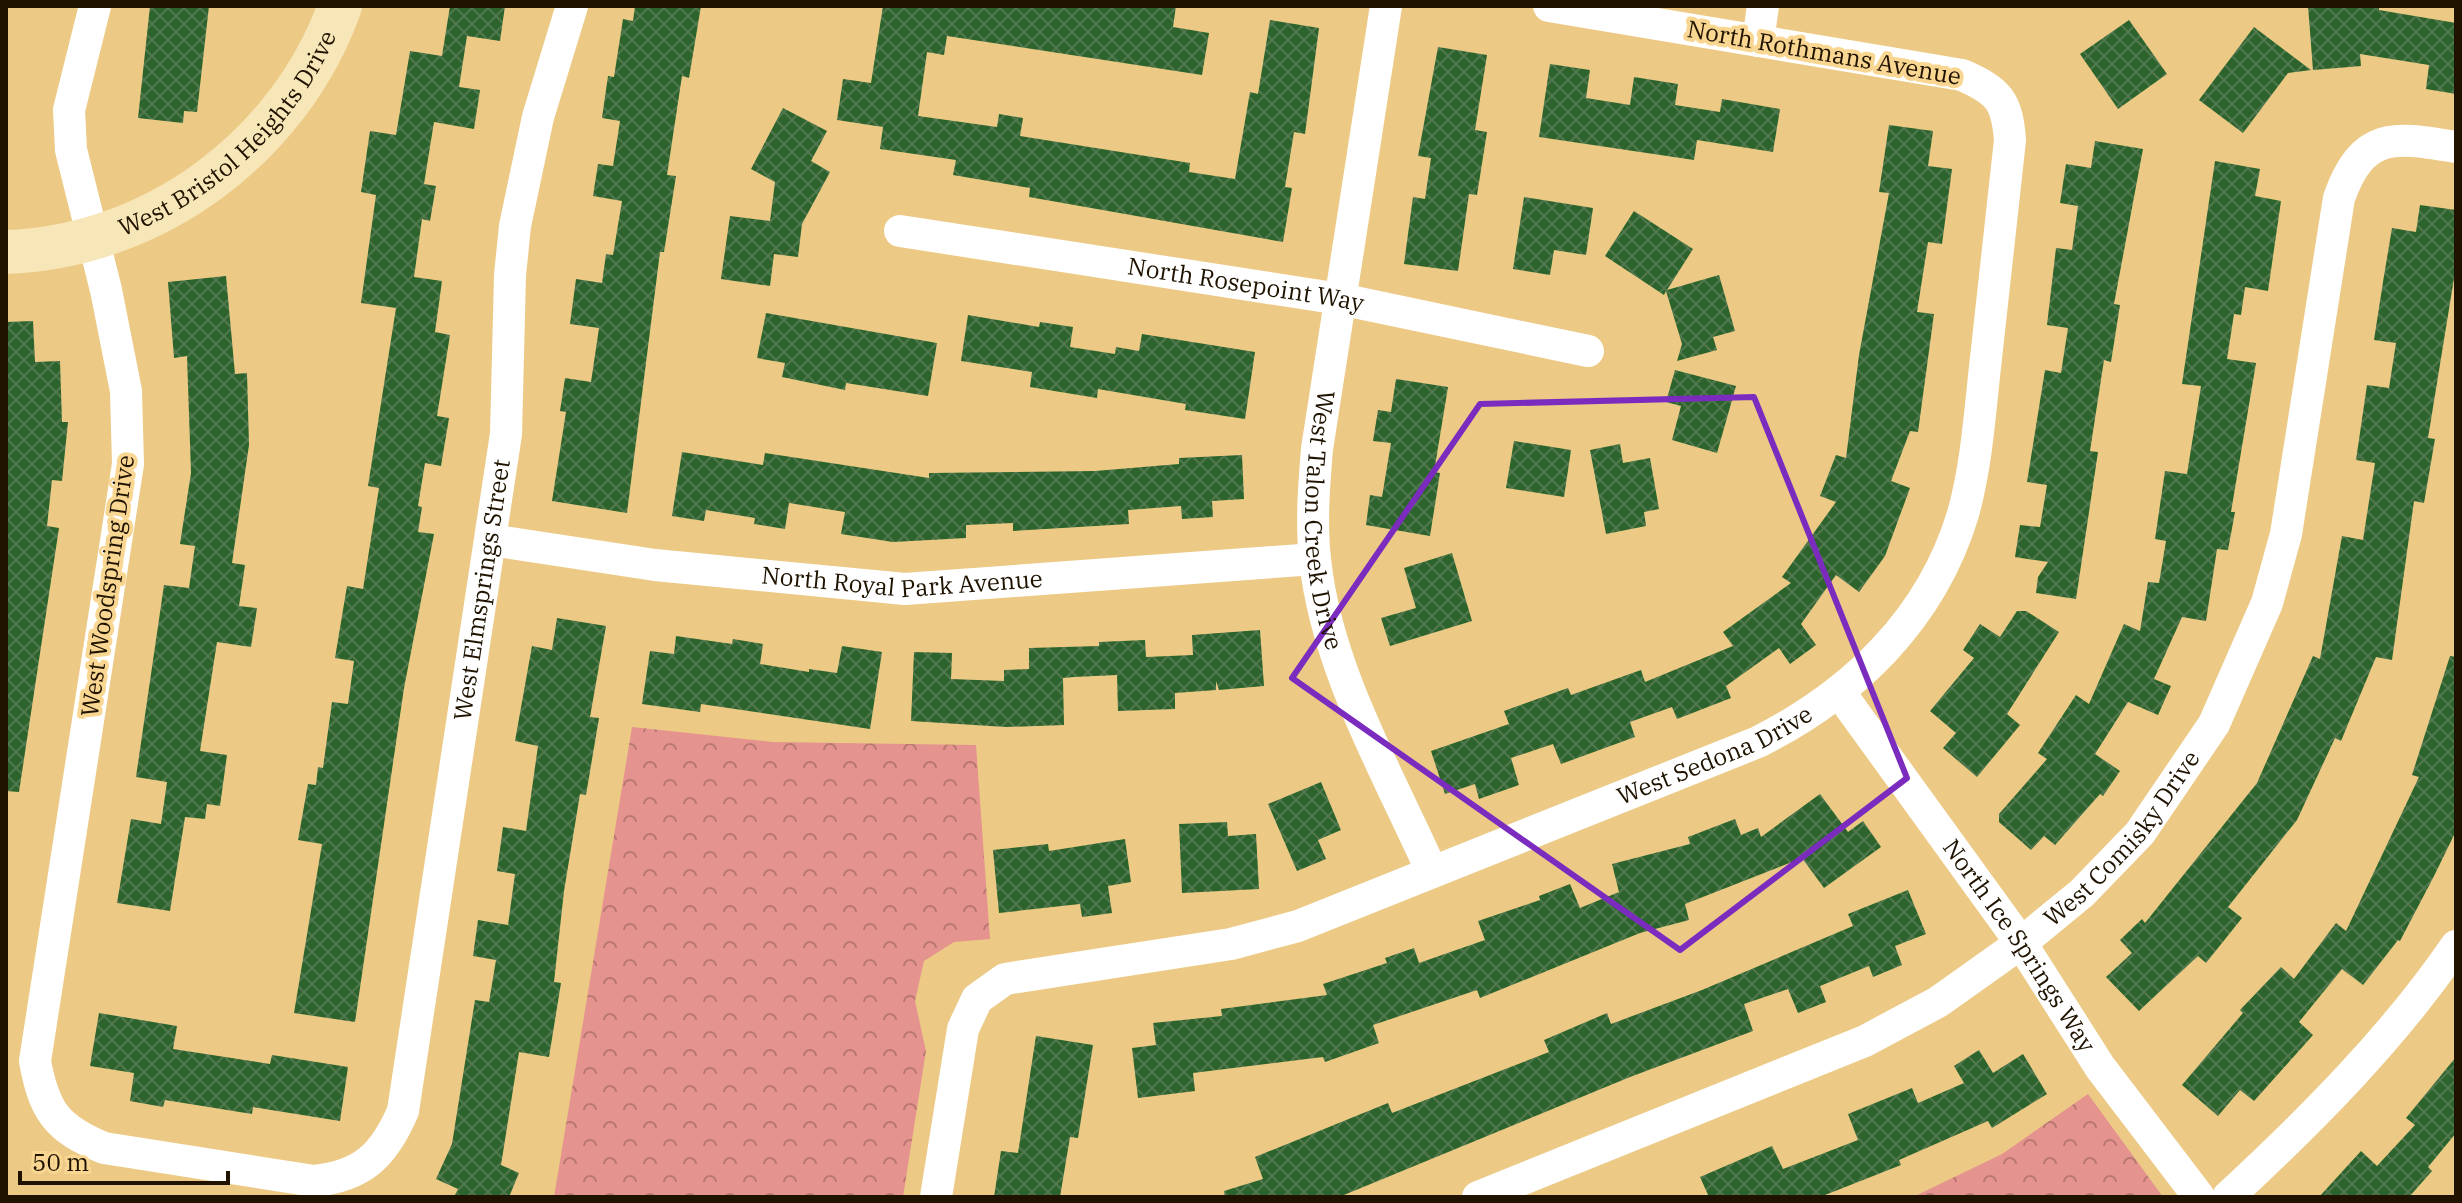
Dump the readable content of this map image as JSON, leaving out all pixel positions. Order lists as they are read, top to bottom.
{
  "streets": {
    "street": [
      "North Rothmans Avenue",
      "West Bristol Heights Drive",
      "North Rosepoint Way",
      "West Talon Creek Drive",
      "North Royal Park Avenue",
      "West Woodspring Drive",
      "West Elmsprings Street",
      "West Sedona Drive",
      "West Comisky Drive",
      "North Ice Springs Way"
    ]
  },
  "crossings": [
    ["North Rothmans Avenue", "West Sedona Drive"],
    ["West Bristol Heights Drive", "West Woodspring Drive"],
    ["North Rosepoint Way", "West Talon Creek Drive"],
    ["West Talon Creek Drive", "North Royal Park Avenue"],
    ["West Talon Creek Drive", "West Sedona Drive"],
    ["North Royal Park Avenue", "West Elmsprings Street"],
    ["West Woodspring Drive", "West Elmsprings Street"],
    ["West Sedona Drive", "North Ice Springs Way"],
    ["West Comisky Drive", "North Ice Springs Way"]
  ],
  "scale_bar": "50 m"
}
